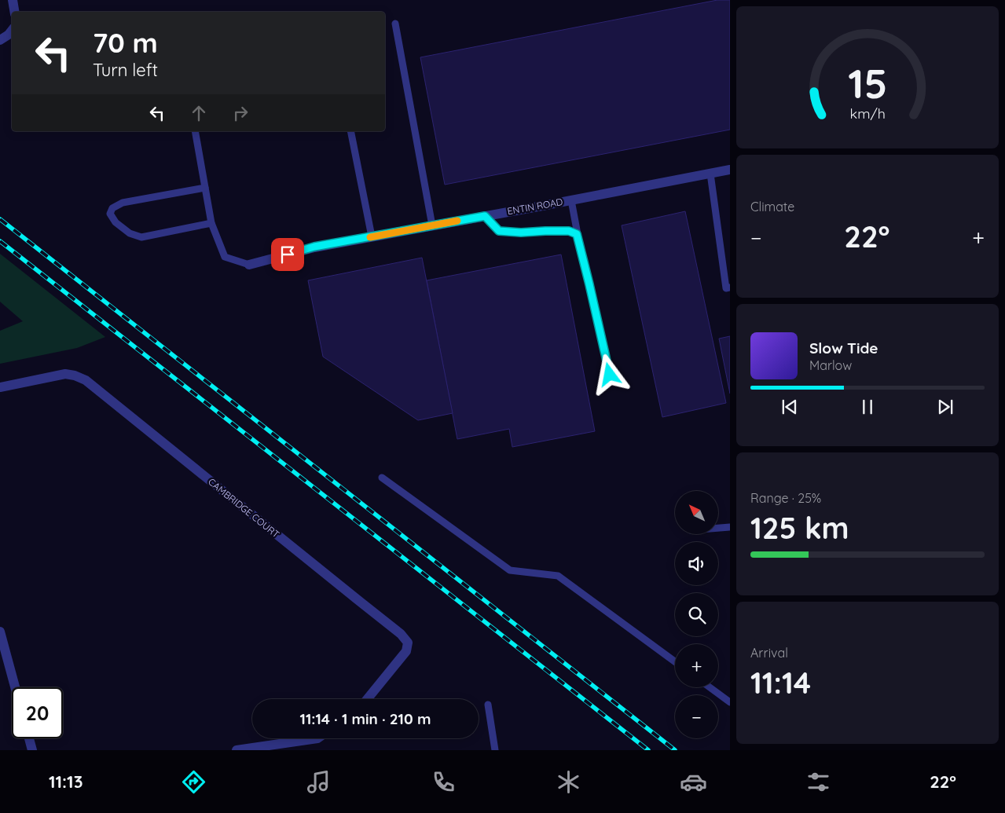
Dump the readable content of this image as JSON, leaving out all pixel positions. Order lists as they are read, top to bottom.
{
  "streets": {
    "street": ["ENTIN ROAD", "CAMBRIDGE COURT"]
  },
  "north": "top left",
  "page": {
    "turn": ["70 m", "Turn left"],
    "tile": [
      "Climate",
      ["Range · 25%", "125 km"],
      ["Arrival", "11:14"]
    ],
    "heat": ["−", "22°", "+"],
    "song": ["Slow Tide", "Marlow"],
    "map_buttons": ["+", "−"],
    "limit": "20",
    "trip": "11:14 · 1 min · 210 m",
    "tabs": ["11:13", "22°"],
    "gauge": ["15", "km/h"]
  }
}
